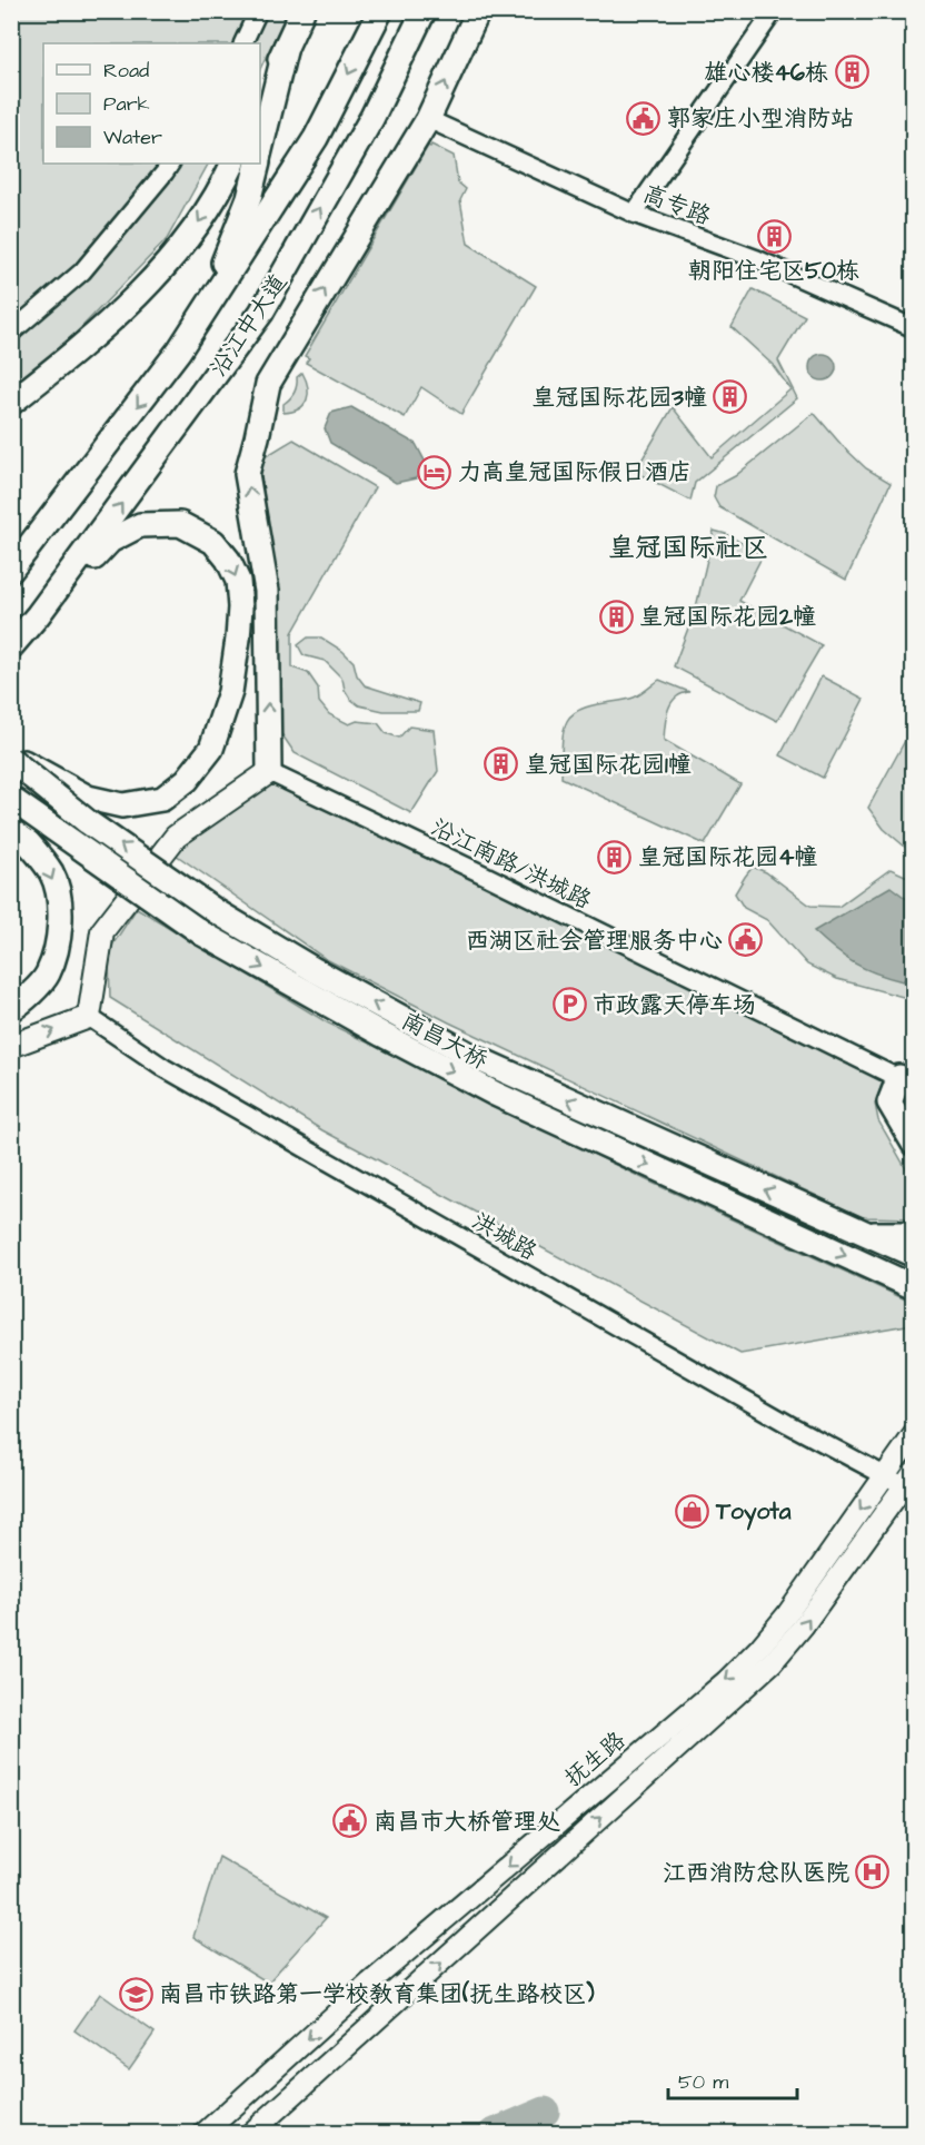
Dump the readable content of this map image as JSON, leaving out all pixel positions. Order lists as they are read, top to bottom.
{
  "streets": {
    "highway": ["沿江中大道", "南昌大桥"],
    "main road": ["抚生路"],
    "street": ["高专路", "沿江南路/洪城路", "洪城路"]
  },
  "crossings": [
    ["洪城路", "抚生路"]
  ],
  "districts": ["皇冠国际社区"],
  "places": {
    "building": [
      "雄心楼46栋",
      "朝阳住宅区50栋",
      "皇冠国际花园3幢",
      "皇冠国际花园2幢",
      "皇冠国际花园1幢",
      "皇冠国际花园4幢"
    ],
    "public building": ["郭家庄小型消防站", "西湖区社会管理服务中心", "南昌市大桥管理处"],
    "hotel": ["力高皇冠国际假日酒店"],
    "parking": ["市政露天停车场"],
    "shop": ["Toyota"],
    "hospital": ["江西消防总队医院"],
    "school or university": ["南昌市铁路第一学校教育集团(抚生路校区)"]
  },
  "legend": ["Road", "Park", "Water"],
  "scale_bar": "50 m"
}
